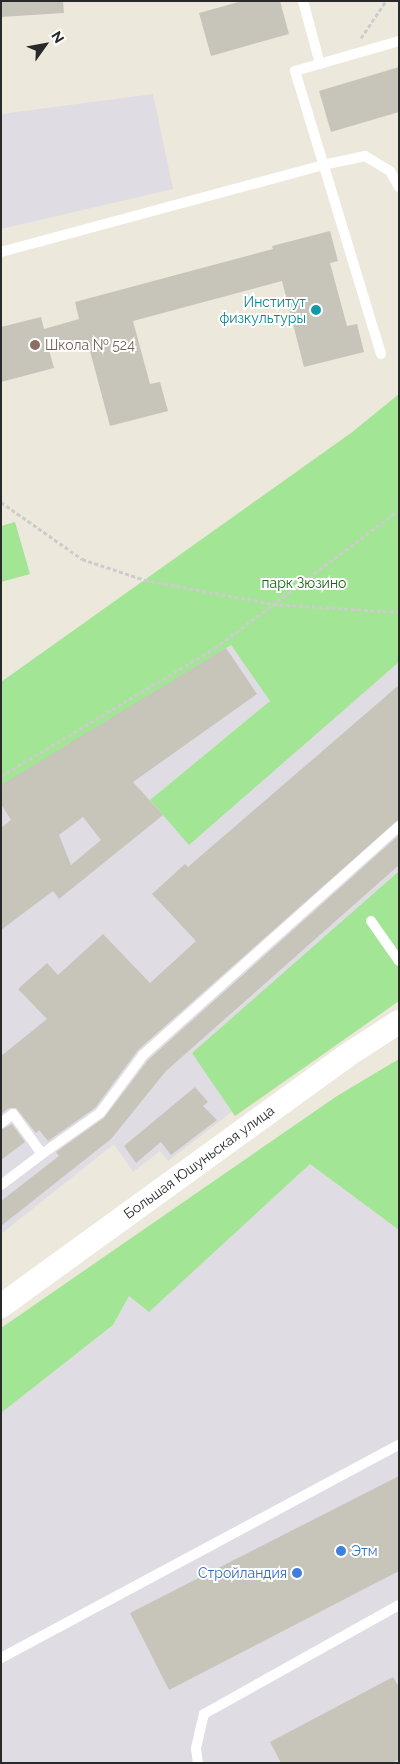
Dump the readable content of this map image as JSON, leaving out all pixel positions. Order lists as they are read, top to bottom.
{
  "streets": {
    "street": ["Большая Юшуньская улица"]
  },
  "parks": ["парк Зюзино"],
  "places": [
    "Институт физкультуры",
    "Школа № 524",
    "Этм",
    "Стройландия"
  ],
  "north": "top right"
}
